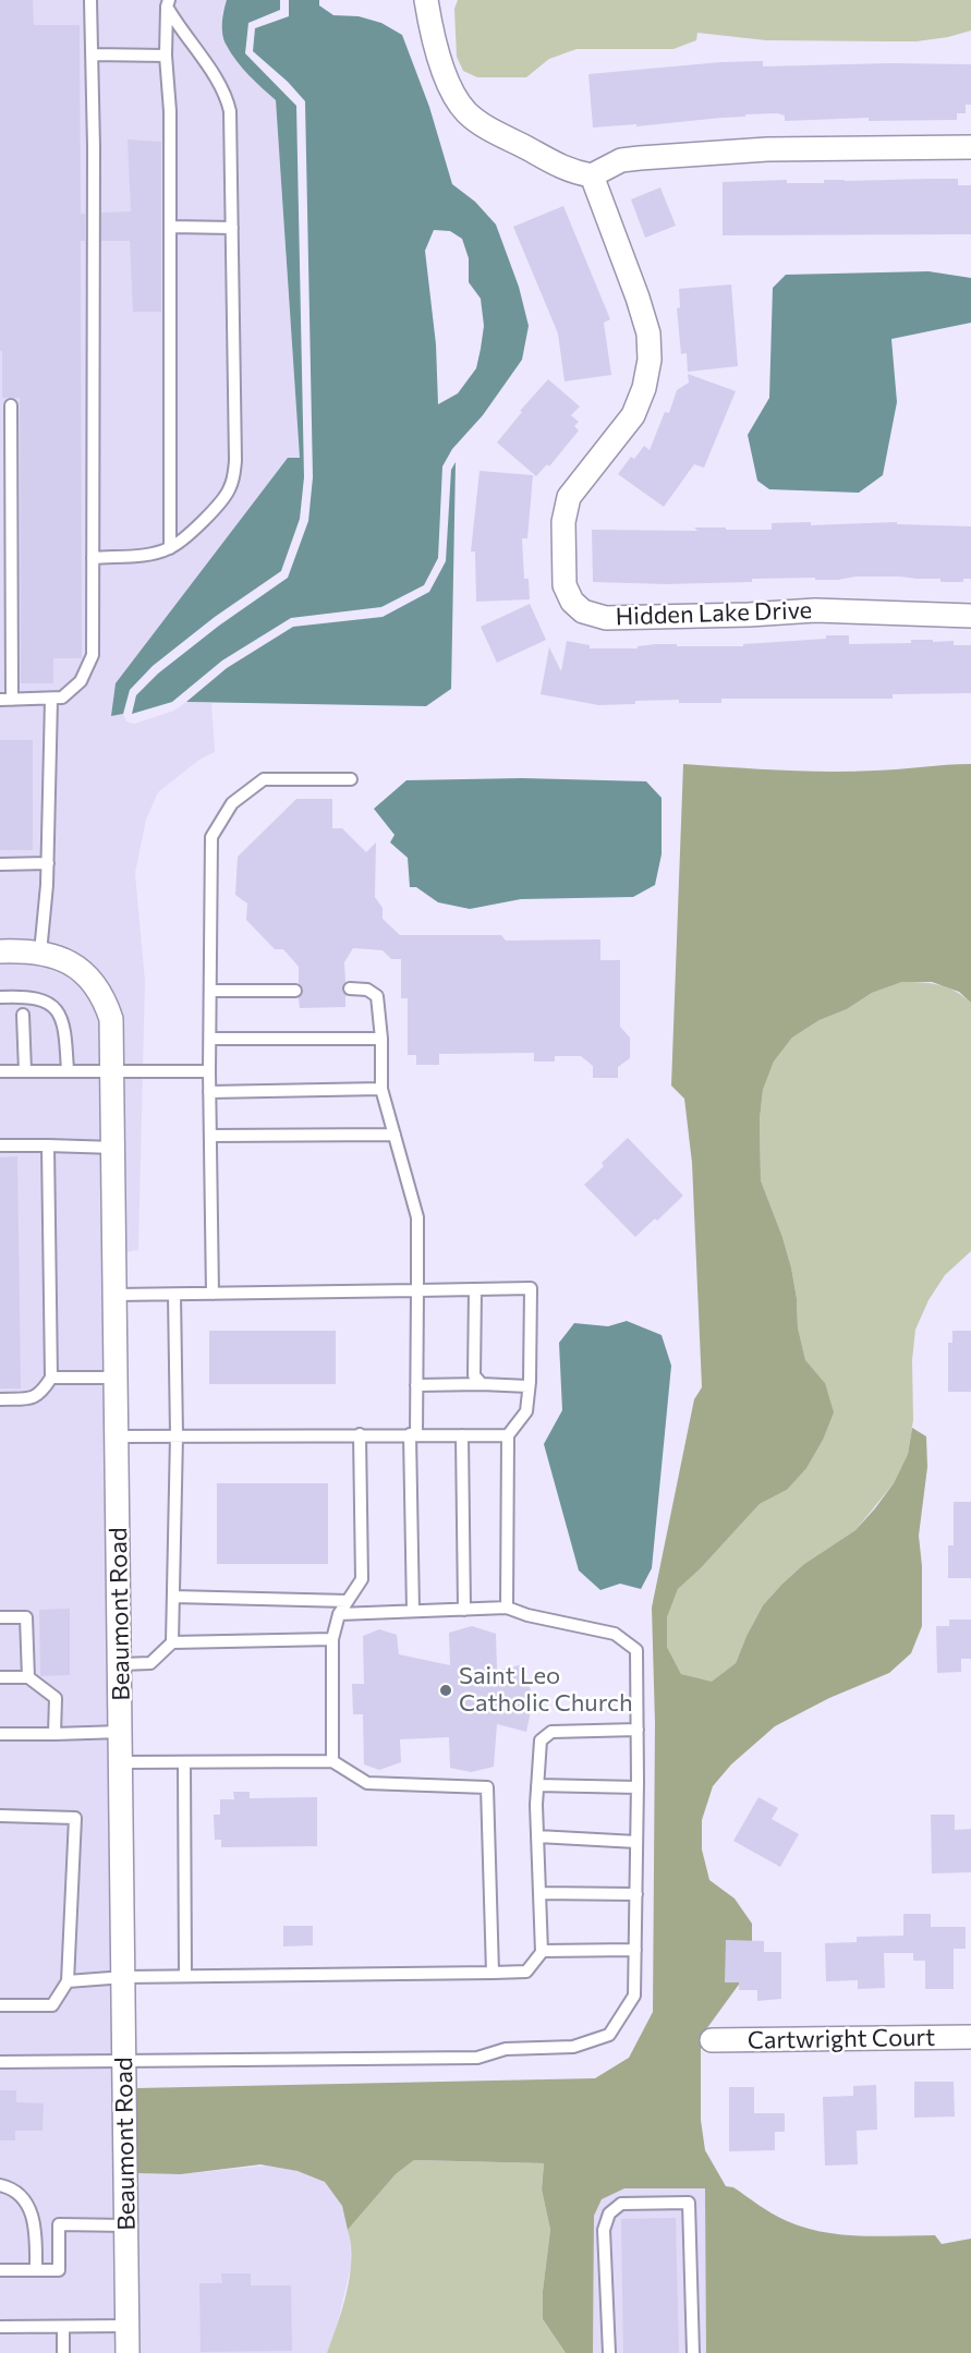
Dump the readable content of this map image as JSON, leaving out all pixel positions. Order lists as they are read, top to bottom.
{
  "streets": {
    "street": ["Hidden Lake Drive", "Beaumont Road", "Cartwright Court"]
  },
  "places": ["Saint Leo Catholic Church"]
}
